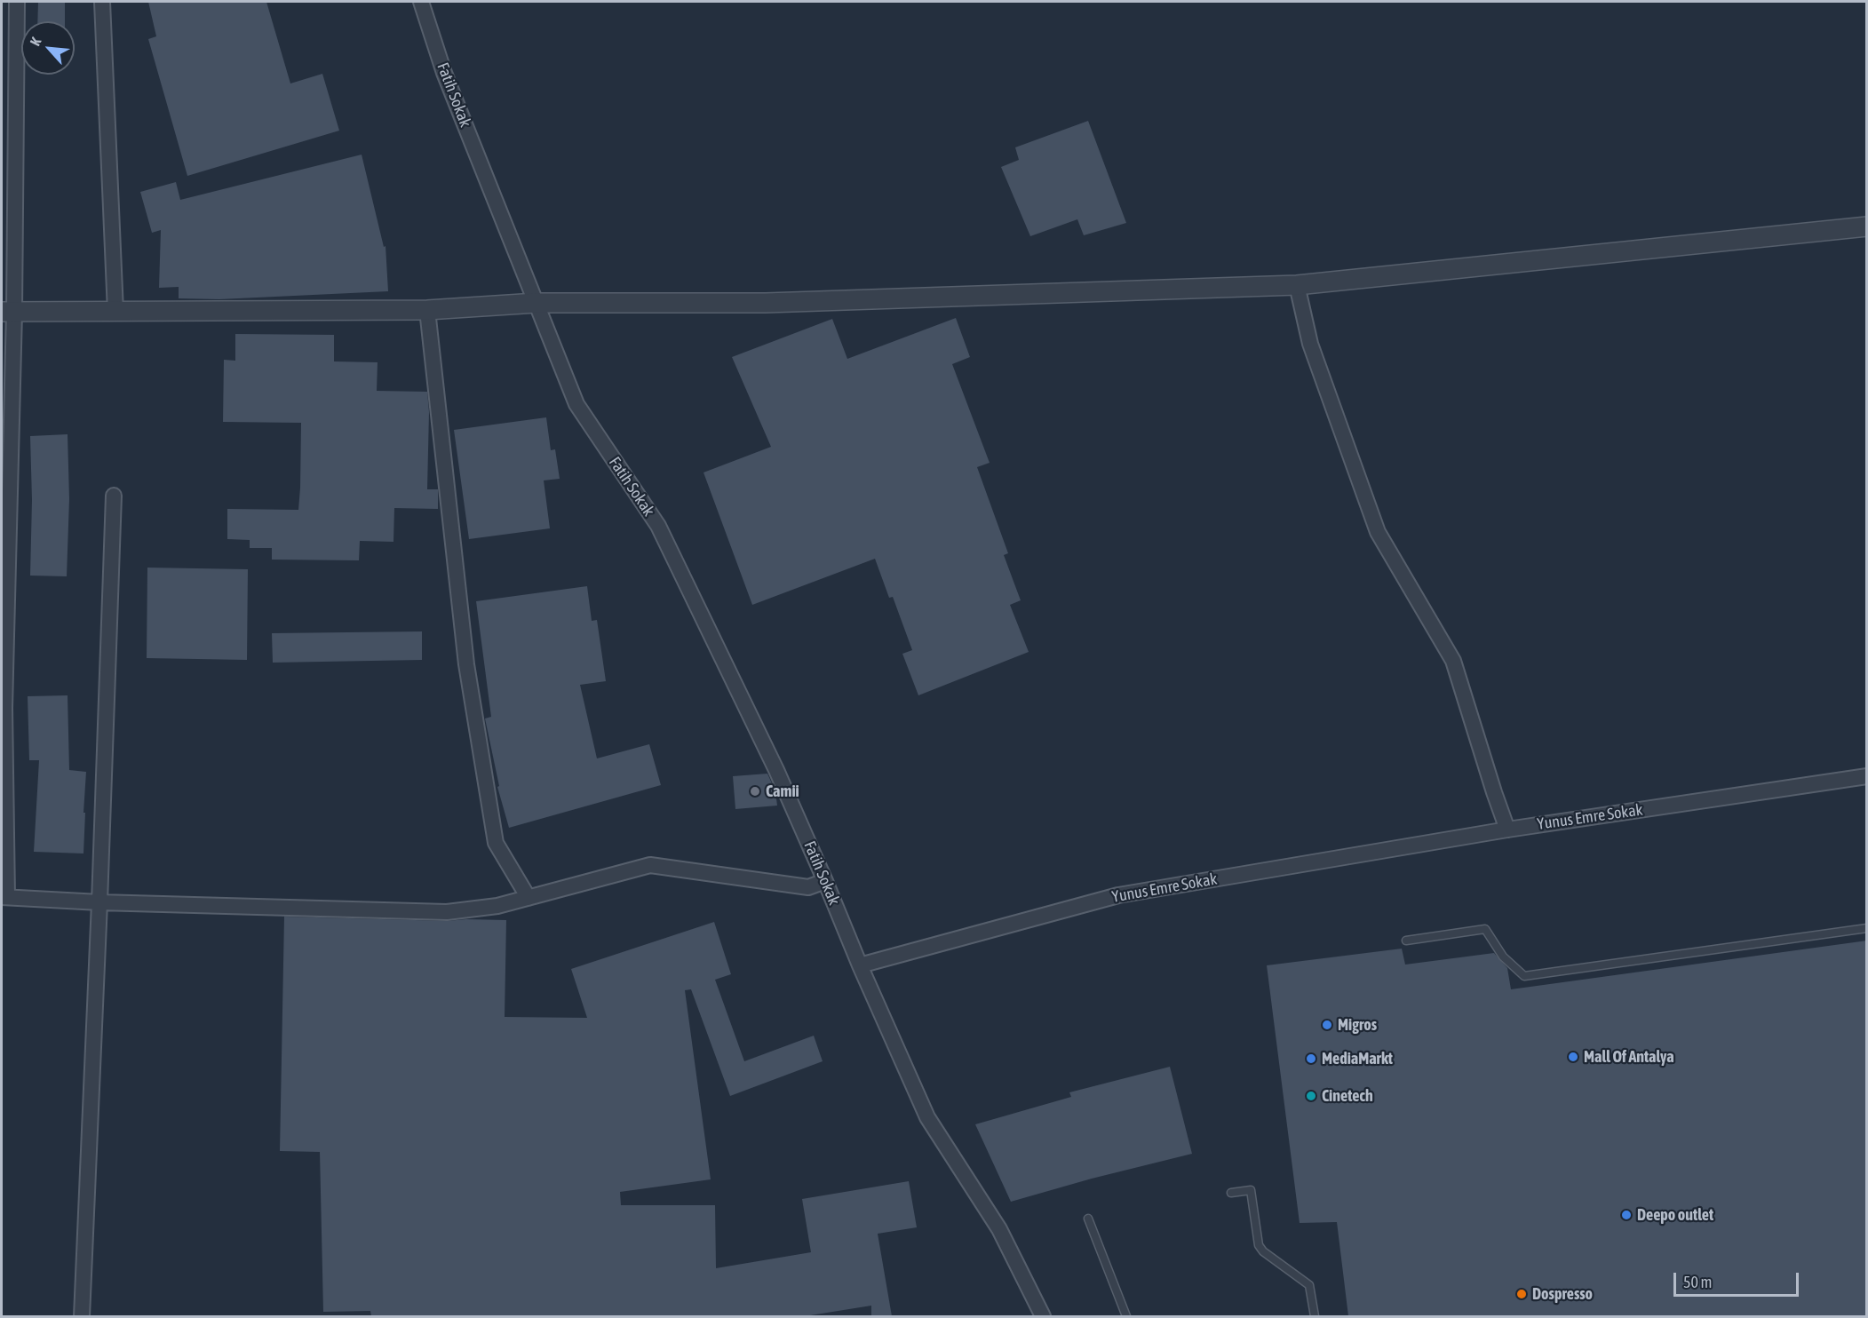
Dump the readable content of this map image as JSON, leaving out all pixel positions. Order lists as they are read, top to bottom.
{
  "streets": {
    "street": ["Fatih Sokak", "Yunus Emre Sokak"]
  },
  "crossings": [
    ["Fatih Sokak", "Yunus Emre Sokak"]
  ],
  "places": [
    "Camii",
    "Migros",
    "Mall Of Antalya",
    "MediaMarkt",
    "Cinetech",
    "Deepo outlet",
    "Dospresso"
  ],
  "scale_bar": "50 m",
  "north": "top left"
}
